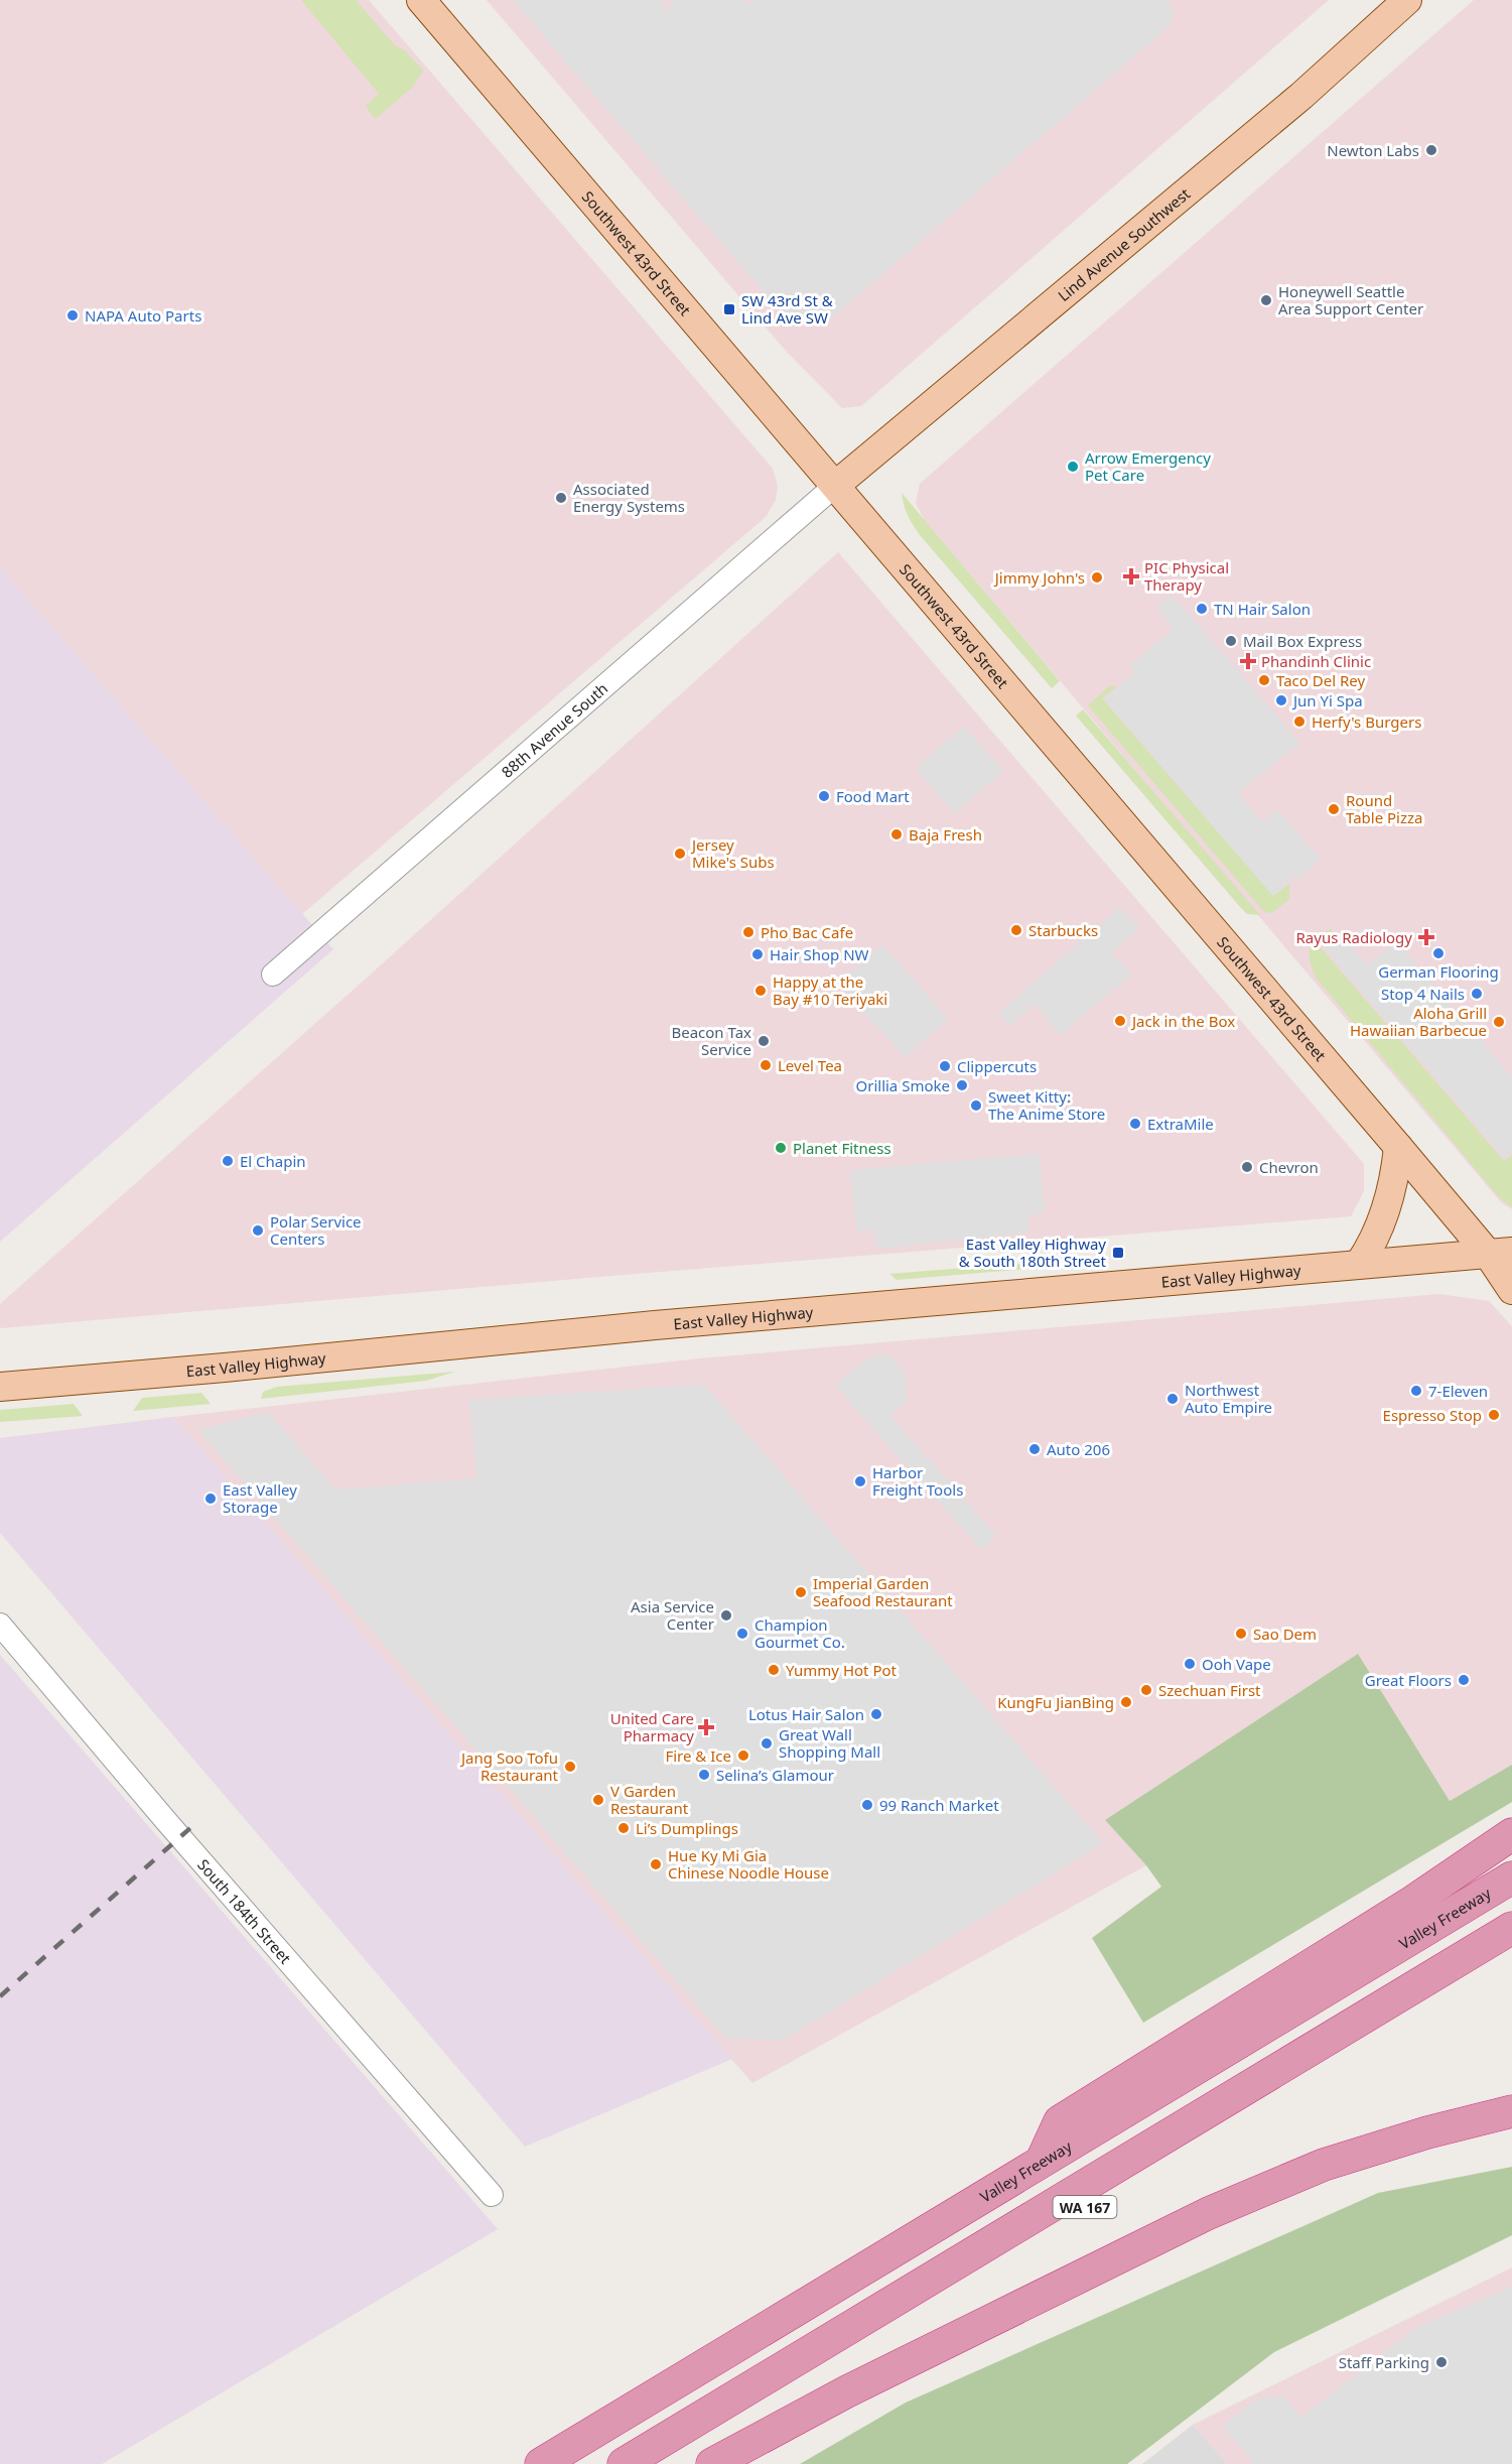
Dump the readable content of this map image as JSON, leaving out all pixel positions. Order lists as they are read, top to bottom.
{
  "streets": {
    "highway": ["Valley Freeway", "WA 167"],
    "main road": ["Lind Avenue Southwest", "Southwest 43rd Street", "East Valley Highway"],
    "street": ["88th Avenue South", "South 184th Street"]
  },
  "crossings": [
    ["Lind Avenue Southwest", "Southwest 43rd Street"],
    ["Lind Avenue Southwest", "88th Avenue South"],
    ["Southwest 43rd Street", "88th Avenue South"],
    ["Southwest 43rd Street", "East Valley Highway"]
  ],
  "places": {
    "other": [
      "Newton Labs",
      "Honeywell Seattle Area Support Center",
      "NAPA Auto Parts",
      "Arrow Emergency Pet Care",
      "Associated Energy Systems",
      "Jimmy John's",
      "TN Hair Salon",
      "Mail Box Express",
      "Taco Del Rey",
      "Jun Yi Spa",
      "Herfy's Burgers",
      "Food Mart",
      "Round Table Pizza",
      "Baja Fresh",
      "Jersey Mike's Subs",
      "Starbucks",
      "Pho Bac Cafe",
      "German Flooring",
      "Hair Shop NW",
      "Happy at the Bay #10 Teriyaki",
      "Stop 4 Nails",
      "Jack in the Box",
      "Aloha Grill Hawaiian Barbecue",
      "Beacon Tax Service",
      "Level Tea",
      "Clippercuts",
      "Orillia Smoke",
      "Sweet Kitty: The Anime Store",
      "ExtraMile",
      "Planet Fitness",
      "El Chapin",
      "Chevron",
      "Polar Service Centers",
      "7-Eleven",
      "Northwest Auto Empire",
      "Espresso Stop",
      "Auto 206",
      "Harbor Freight Tools",
      "East Valley Storage",
      "Imperial Garden Seafood Restaurant",
      "Asia Service Center",
      "Champion Gourmet Co.",
      "Sao Dem",
      "Ooh Vape",
      "Yummy Hot Pot",
      "Great Floors",
      "Szechuan First",
      "KungFu JianBing",
      "Lotus Hair Salon",
      "Great Wall Shopping Mall",
      "Fire & Ice",
      "Jang Soo Tofu Restaurant",
      "Selina’s Glamour",
      "V Garden Restaurant",
      "99 Ranch Market",
      "Li’s Dumplings",
      "Hue Ky Mi Gia Chinese Noodle House",
      "Staff Parking"
    ],
    "transit": ["SW 43rd St & Lind Ave SW", "East Valley Highway & South 180th Street"],
    "health": [
      "PIC Physical Therapy",
      "Phandinh Clinic",
      "Rayus Radiology",
      "United Care Pharmacy"
    ]
  }
}
